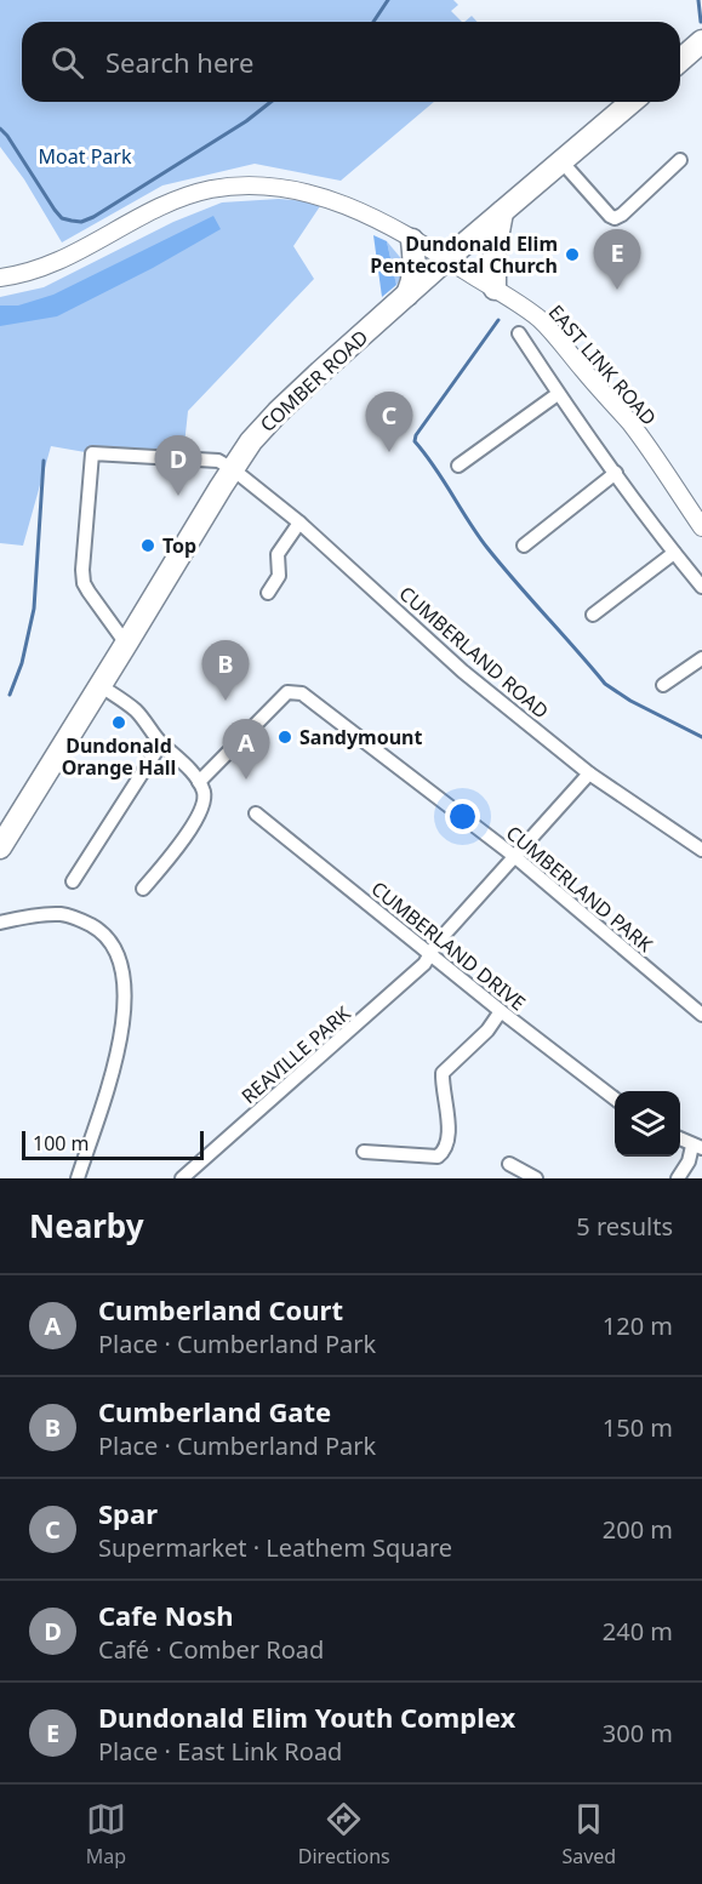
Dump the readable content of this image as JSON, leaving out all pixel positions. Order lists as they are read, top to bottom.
{
  "streets": {
    "highway": ["COMBER ROAD"],
    "street": [
      "EAST LINK ROAD",
      "CUMBERLAND ROAD",
      "CUMBERLAND PARK",
      "CUMBERLAND DRIVE",
      "REAVILLE PARK"
    ]
  },
  "crossings": [
    ["EAST LINK ROAD", "COMBER ROAD"],
    ["COMBER ROAD", "CUMBERLAND ROAD"],
    ["CUMBERLAND ROAD", "REAVILLE PARK"],
    ["CUMBERLAND PARK", "REAVILLE PARK"],
    ["CUMBERLAND DRIVE", "REAVILLE PARK"]
  ],
  "parks": ["Moat Park"],
  "places": [
    "Dundonald Elim Pentecostal Church",
    "Top",
    "Dundonald Orange Hall",
    "Sandymount"
  ],
  "scale_bar": "100 m",
  "page": {
    "search": "Search here",
    "pins": [
      "E",
      "C",
      "D",
      "B",
      "A"
    ],
    "scale": "100 m",
    "heading": ["Nearby", "5 results"],
    "list": [
      {
        "mark": "A",
        "name": "Cumberland Court",
        "note": "Place · Cumberland Park",
        "value": "120 m"
      },
      {
        "mark": "B",
        "name": "Cumberland Gate",
        "note": "Place · Cumberland Park",
        "value": "150 m"
      },
      {
        "mark": "C",
        "name": "Spar",
        "note": "Supermarket · Leathem Square",
        "value": "200 m"
      },
      {
        "mark": "D",
        "name": "Cafe Nosh",
        "note": "Café · Comber Road",
        "value": "240 m"
      },
      {
        "mark": "E",
        "name": "Dundonald Elim Youth Complex",
        "note": "Place · East Link Road",
        "value": "300 m"
      }
    ],
    "nav": ["Map", "Directions", "Saved"]
  }
}
